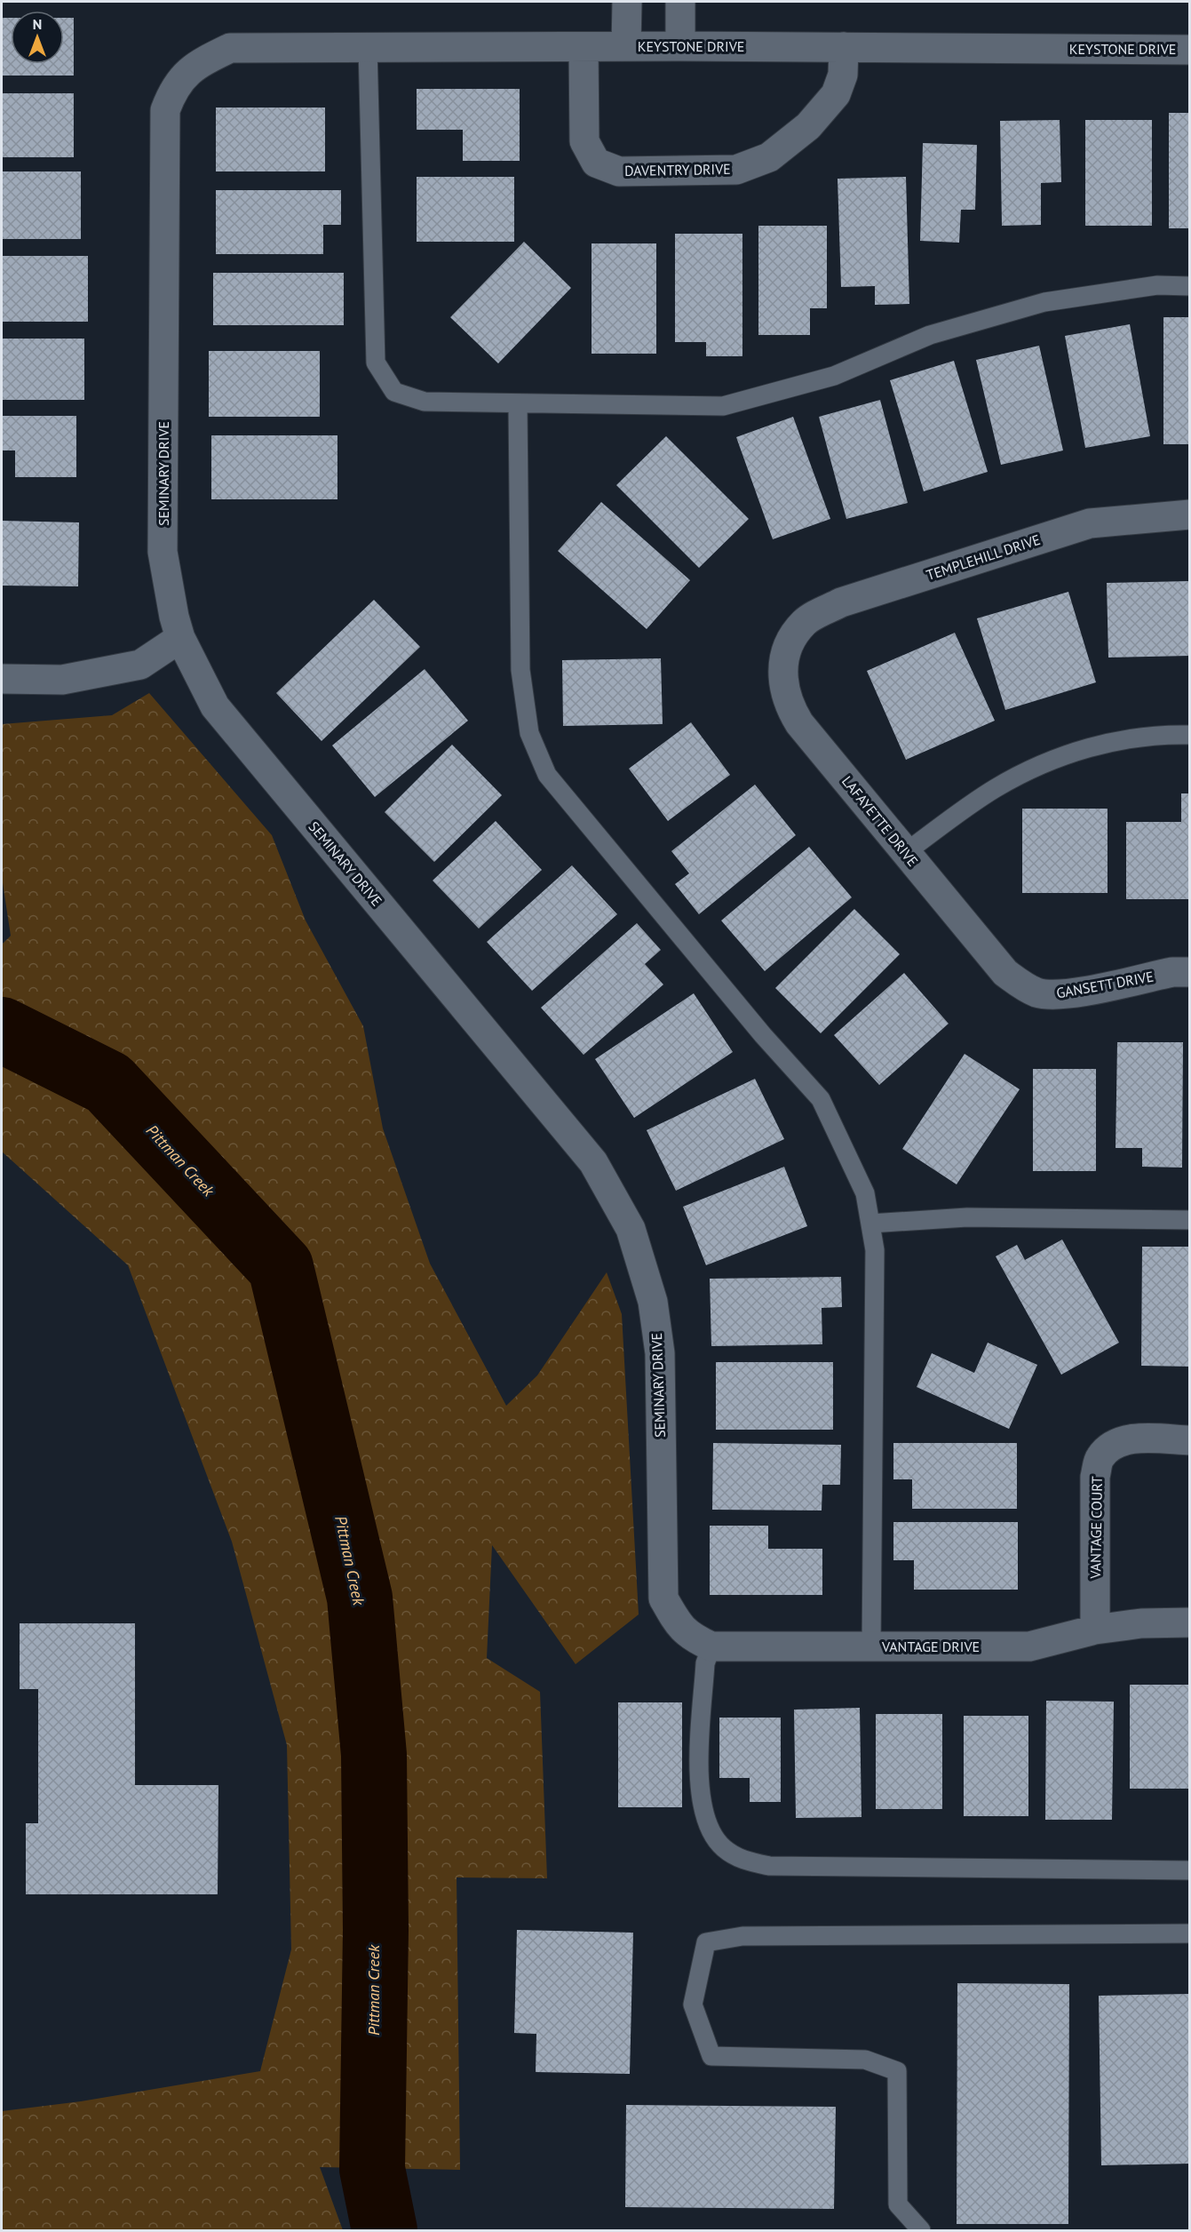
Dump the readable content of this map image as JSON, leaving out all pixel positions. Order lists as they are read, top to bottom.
{
  "streets": {
    "street": [
      "KEYSTONE DRIVE",
      "DAVENTRY DRIVE",
      "SEMINARY DRIVE",
      "TEMPLEHILL DRIVE",
      "LAFAYETTE DRIVE",
      "GANSETT DRIVE",
      "VANTAGE COURT",
      "VANTAGE DRIVE"
    ]
  },
  "crossings": [
    ["KEYSTONE DRIVE", "DAVENTRY DRIVE"],
    ["KEYSTONE DRIVE", "SEMINARY DRIVE"],
    ["SEMINARY DRIVE", "VANTAGE DRIVE"],
    ["TEMPLEHILL DRIVE", "LAFAYETTE DRIVE"],
    ["LAFAYETTE DRIVE", "GANSETT DRIVE"],
    ["VANTAGE COURT", "VANTAGE DRIVE"]
  ],
  "water": ["Pittman Creek"],
  "north": "top"
}
